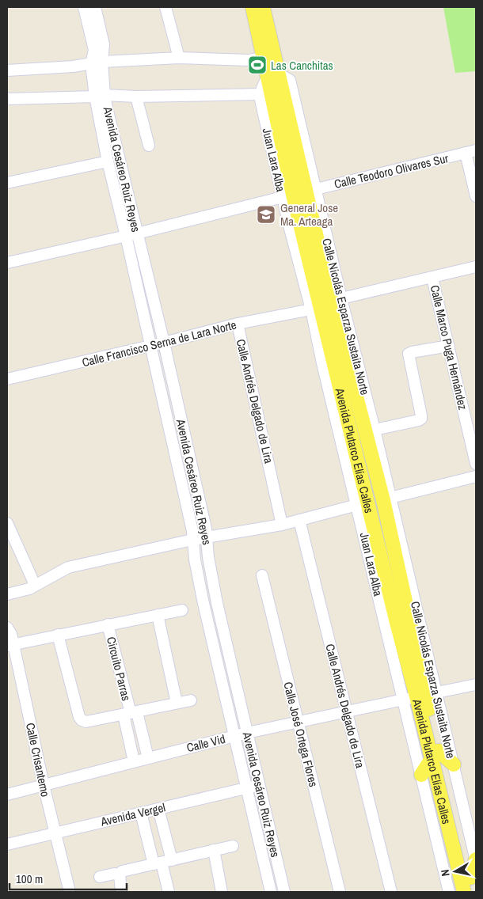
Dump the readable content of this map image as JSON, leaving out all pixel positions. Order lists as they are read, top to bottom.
{
  "streets": {
    "main road": ["Avenida Plutarco Elías Calles"],
    "street": [
      "Juan Lara Alba",
      "Avenida Cesáreo Ruiz Reyes",
      "Calle Teodoro Olivares Sur",
      "Calle Nicolás Esparza Sustaita Norte",
      "Calle Francisco Serna de Lara Norte",
      "Calle Marco Puga Hernández",
      "Calle Andrés Delgado de Lira",
      "Circuito Parras",
      "Calle José Ortega Flores",
      "Calle Vid",
      "Calle Crisantemo",
      "Avenida Vergel"
    ]
  },
  "crossings": [
    ["Juan Lara Alba", "Calle Teodoro Olivares Sur"],
    ["Juan Lara Alba", "Calle Nicolás Esparza Sustaita Norte"],
    ["Juan Lara Alba", "Calle Francisco Serna de Lara Norte"],
    ["Juan Lara Alba", "Avenida Plutarco Elías Calles"],
    ["Juan Lara Alba", "Calle Vid"],
    ["Avenida Cesáreo Ruiz Reyes", "Calle Teodoro Olivares Sur"],
    ["Avenida Cesáreo Ruiz Reyes", "Calle Francisco Serna de Lara Norte"],
    ["Avenida Cesáreo Ruiz Reyes", "Calle Vid"],
    ["Avenida Cesáreo Ruiz Reyes", "Avenida Vergel"],
    ["Calle Teodoro Olivares Sur", "Calle Nicolás Esparza Sustaita Norte"],
    ["Calle Teodoro Olivares Sur", "Avenida Plutarco Elías Calles"],
    ["Calle Nicolás Esparza Sustaita Norte", "Avenida Plutarco Elías Calles"],
    ["Calle Nicolás Esparza Sustaita Norte", "Calle Vid"],
    ["Calle Francisco Serna de Lara Norte", "Calle Andrés Delgado de Lira"],
    ["Calle Andrés Delgado de Lira", "Calle Vid"],
    ["Avenida Plutarco Elías Calles", "Calle Vid"],
    ["Circuito Parras", "Calle Vid"],
    ["Circuito Parras", "Calle Crisantemo"],
    ["Calle José Ortega Flores", "Calle Vid"],
    ["Calle Vid", "Calle Crisantemo"],
    ["Calle Crisantemo", "Avenida Vergel"]
  ],
  "places": {
    "sports": ["Las Canchitas"],
    "school or university": ["General Jose Ma. Arteaga"]
  },
  "scale_bar": "100 m",
  "north": "left"
}
